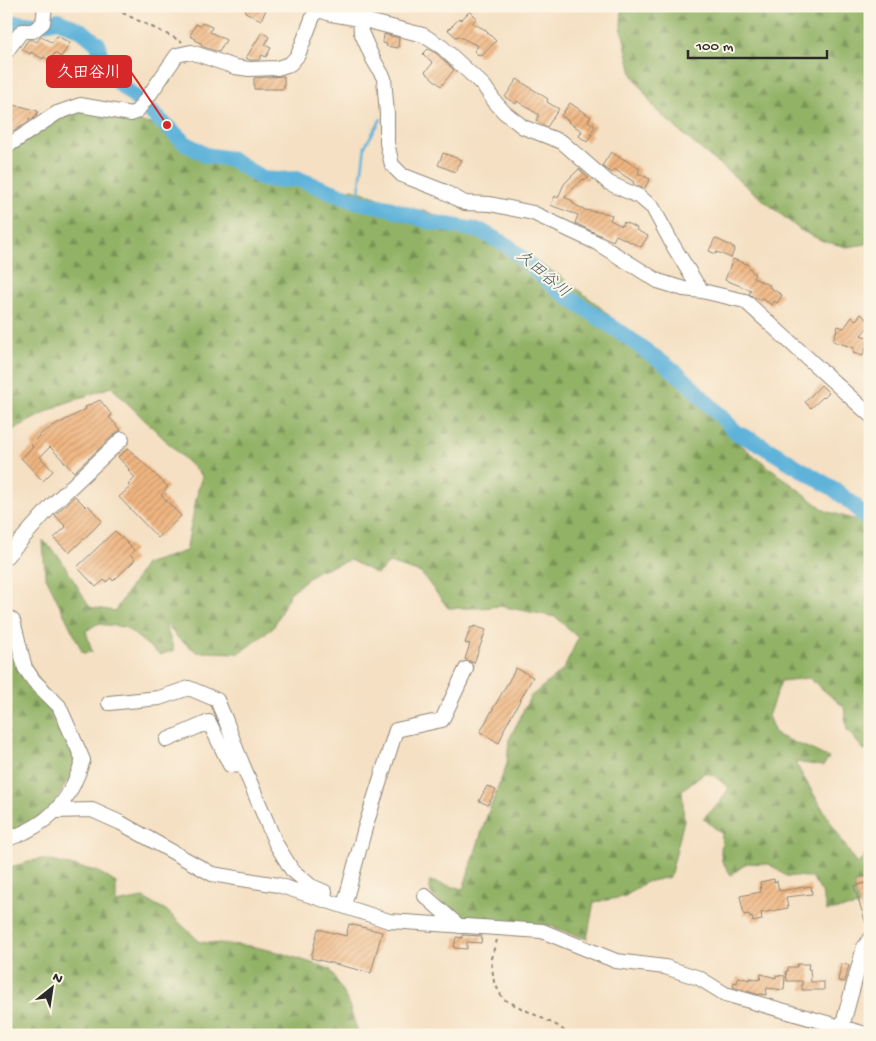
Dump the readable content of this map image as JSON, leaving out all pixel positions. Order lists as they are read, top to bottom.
{
  "water": ["久田谷川"],
  "places": ["久田谷川"],
  "scale_bar": "100 m",
  "north": "top right"
}
